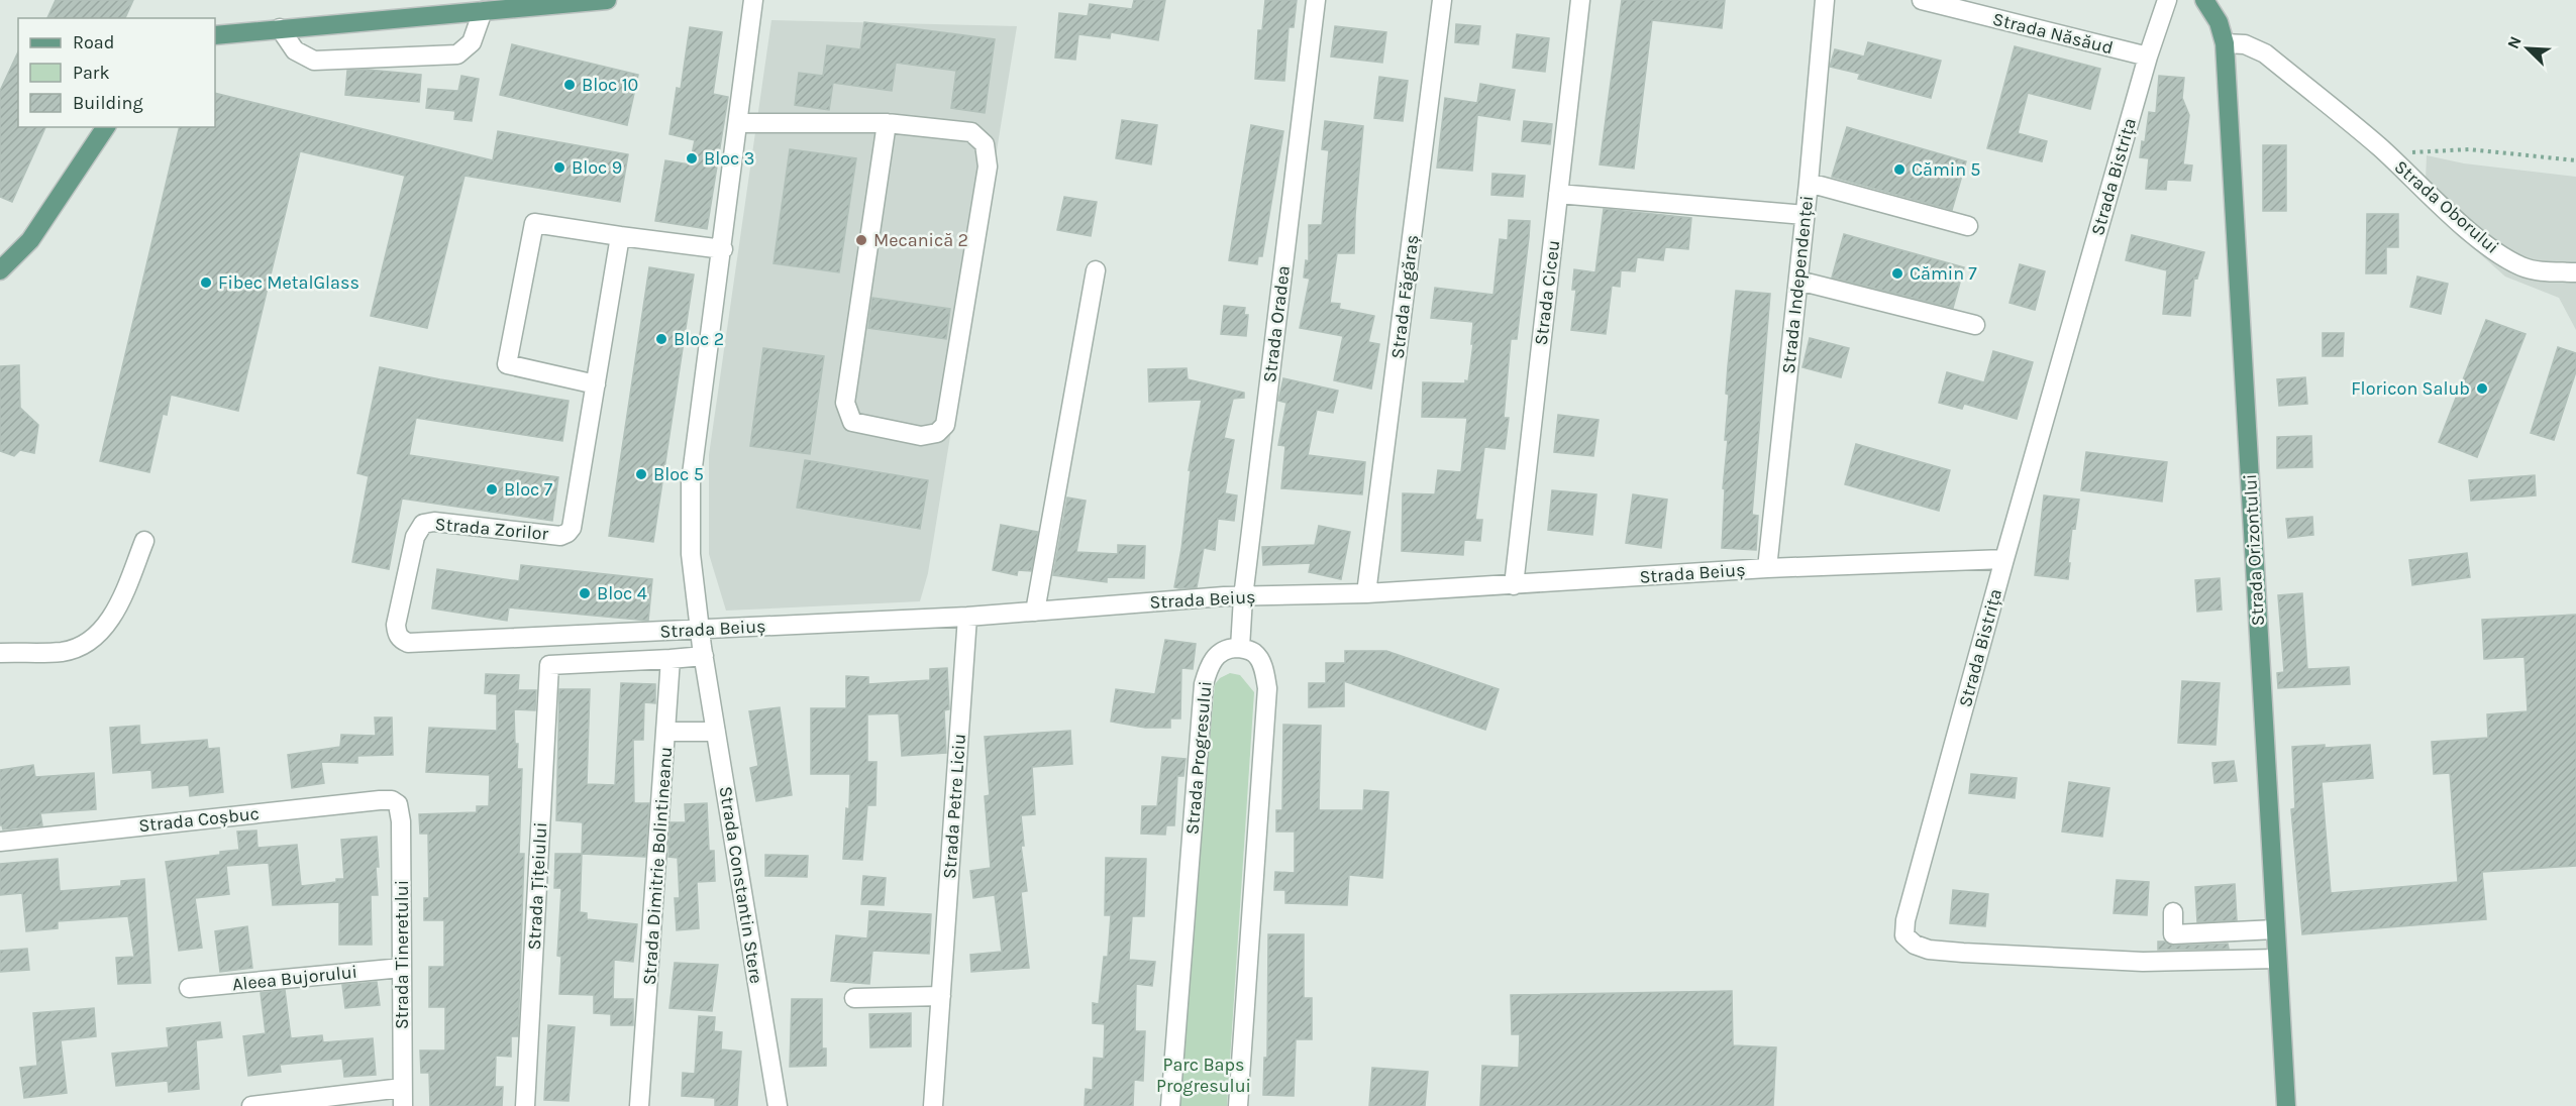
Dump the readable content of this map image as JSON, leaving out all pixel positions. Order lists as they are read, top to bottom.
{
  "streets": {
    "main road": ["Strada Orizontului"],
    "street": [
      "Strada Năsăud",
      "Strada Bistrița",
      "Strada Oborului",
      "Strada Independenței",
      "Strada Ciceu",
      "Strada Făgăraș",
      "Strada Oradea",
      "Strada Zorilor",
      "Strada Beiuș",
      "Strada Progresului",
      "Strada Petre Liciu",
      "Strada Coșbuc",
      "Strada Dimitrie Bolintineanu",
      "Strada Constantin Stere",
      "Strada Țițeiului",
      "Strada Tineretului",
      "Aleea Bujorului"
    ]
  },
  "crossings": [
    ["Strada Năsăud", "Strada Bistrița"],
    ["Strada Bistrița", "Strada Orizontului"],
    ["Strada Bistrița", "Strada Beiuș"],
    ["Strada Oborului", "Strada Orizontului"],
    ["Strada Independenței", "Strada Beiuș"],
    ["Strada Ciceu", "Strada Beiuș"],
    ["Strada Făgăraș", "Strada Beiuș"],
    ["Strada Oradea", "Strada Beiuș"],
    ["Strada Oradea", "Strada Progresului"],
    ["Strada Zorilor", "Strada Beiuș"],
    ["Strada Beiuș", "Strada Petre Liciu"],
    ["Strada Coșbuc", "Strada Tineretului"],
    ["Strada Dimitrie Bolintineanu", "Strada Țițeiului"],
    ["Strada Tineretului", "Aleea Bujorului"]
  ],
  "parks": ["Parc Baps Progresului"],
  "places": [
    "Bloc 10",
    "Bloc 3",
    "Bloc 9",
    "Cămin 5",
    "Mecanică 2",
    "Cămin 7",
    "Fibec MetalGlass",
    "Bloc 2",
    "Floricon Salub",
    "Bloc 5",
    "Bloc 7",
    "Bloc 4"
  ],
  "legend": ["Road", "Park", "Building"],
  "north": "top left"
}
